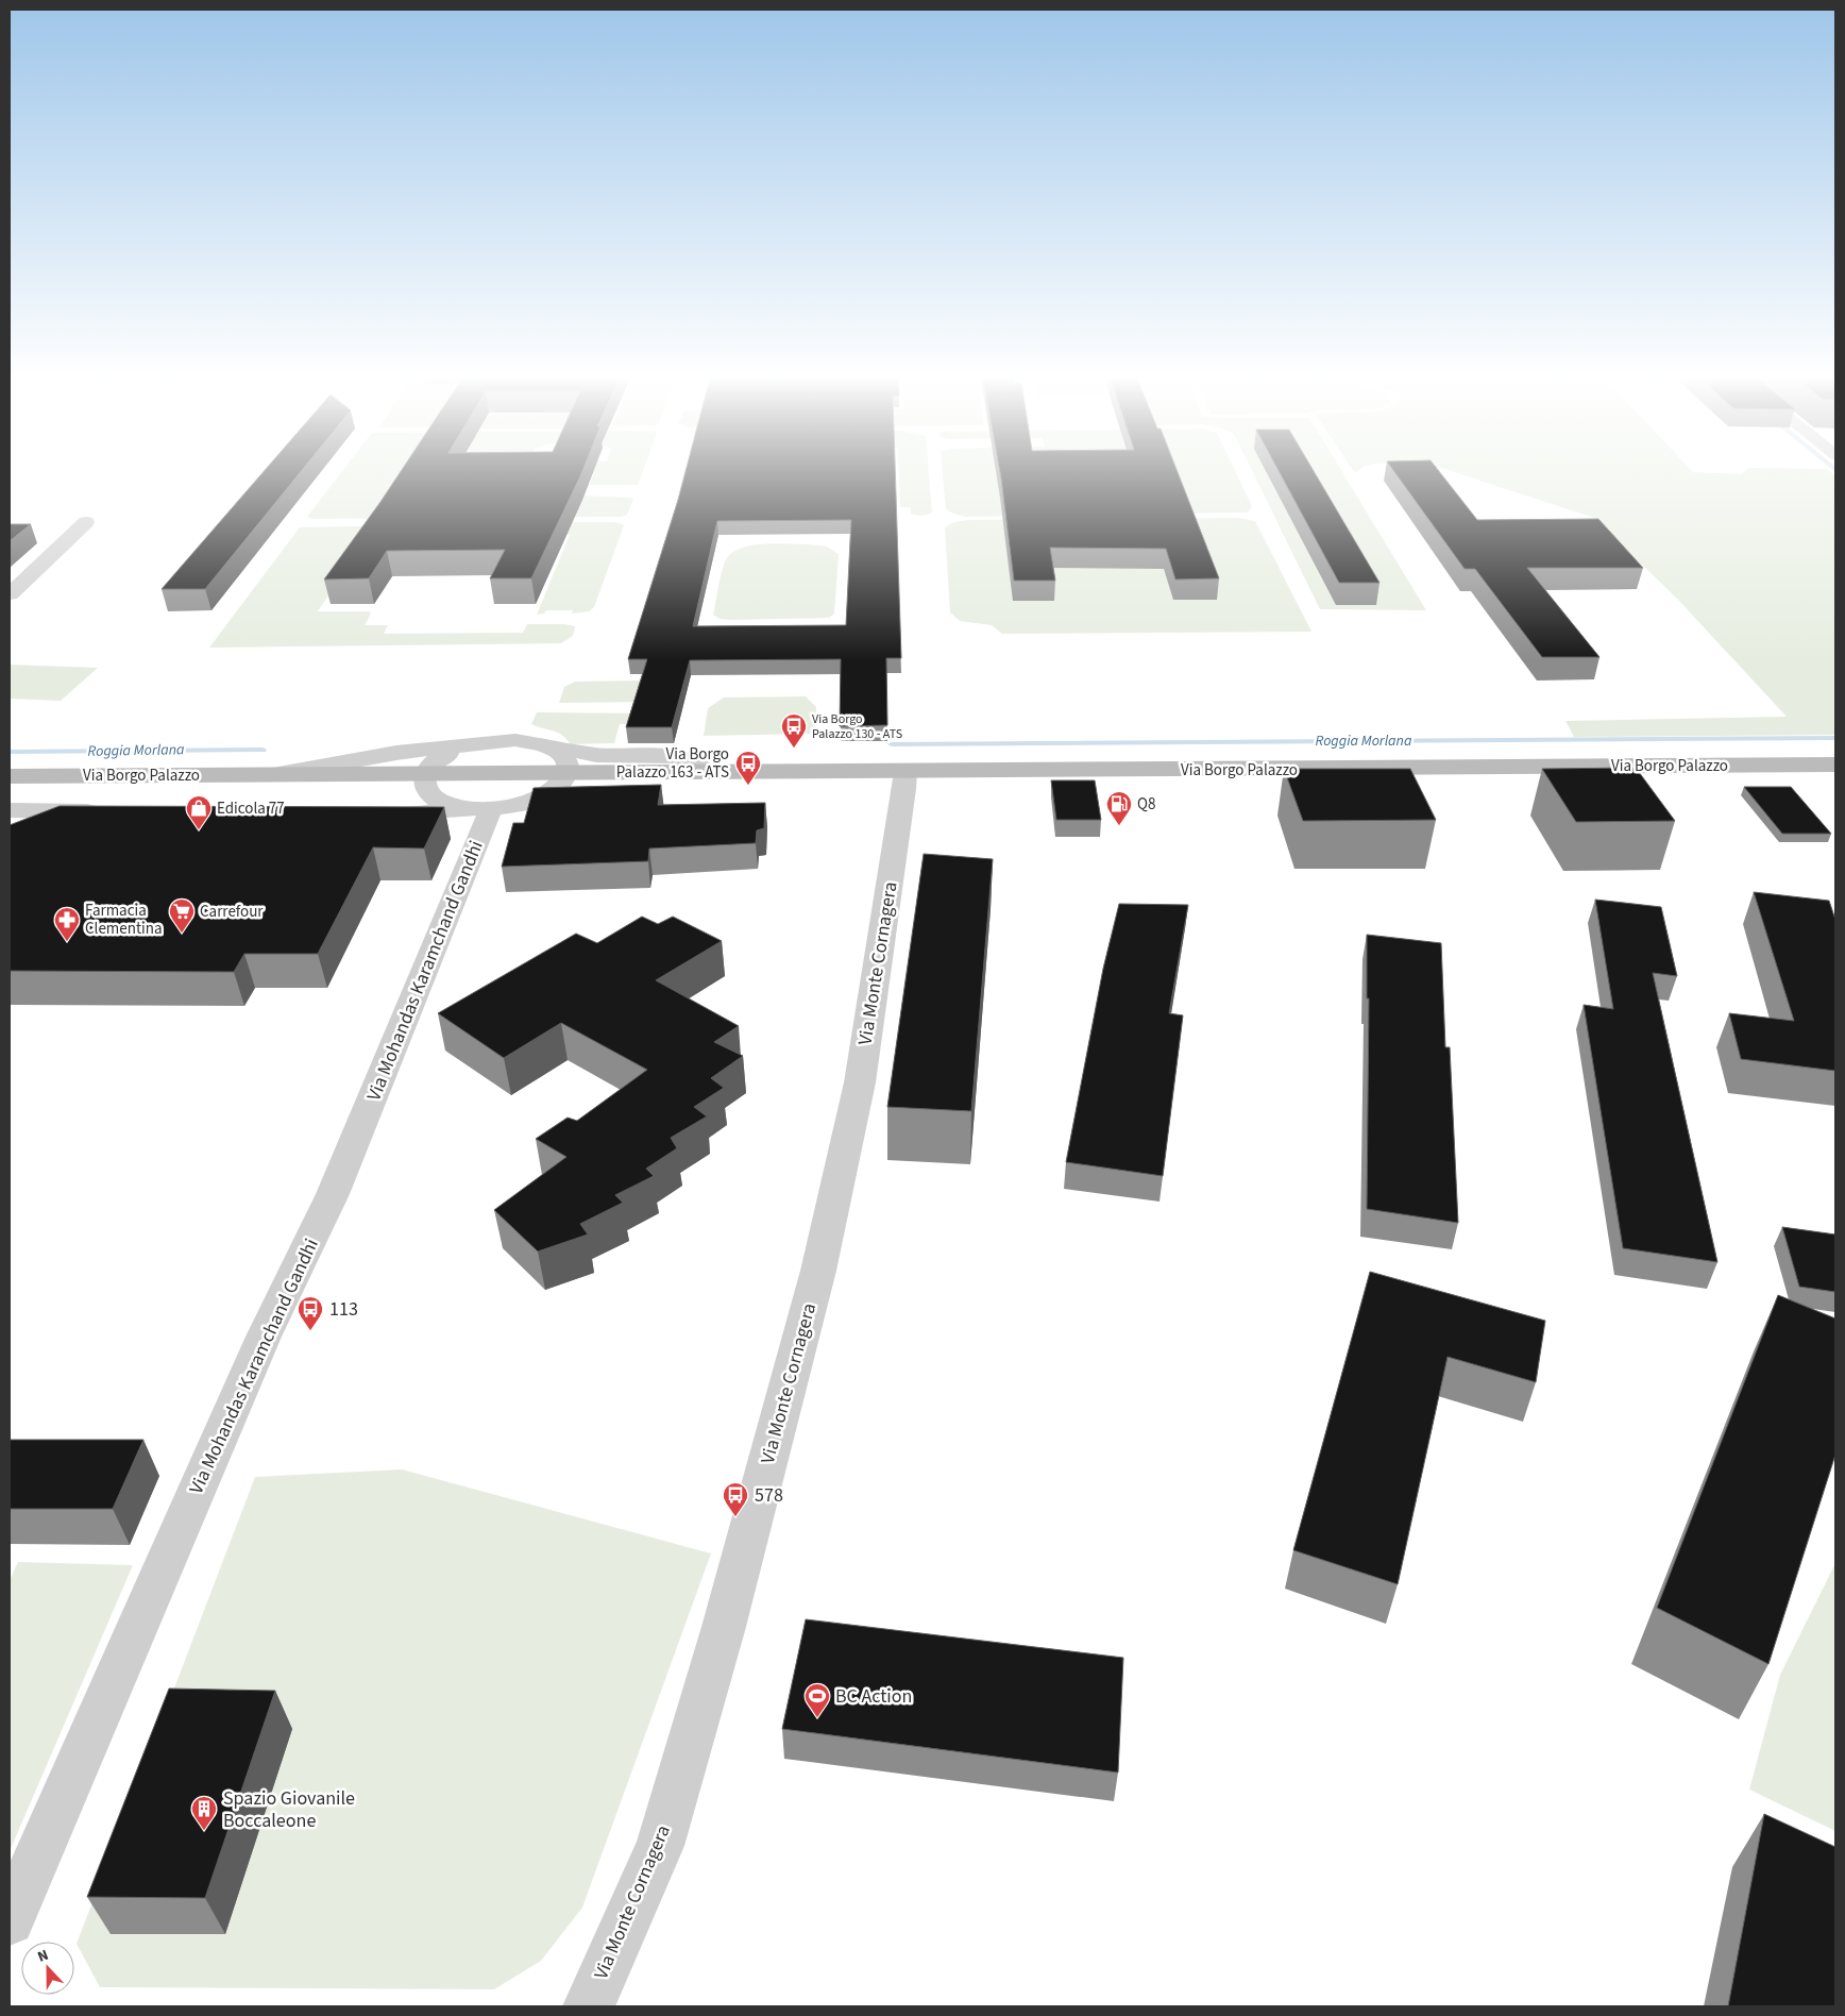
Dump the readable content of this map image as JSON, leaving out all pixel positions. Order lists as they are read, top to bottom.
{
  "streets": {
    "main road": ["Via Borgo Palazzo"],
    "street": ["Via Monte Cornagera", "Via Mohandas Karamchand Gandhi"]
  },
  "crossings": [
    ["Via Borgo Palazzo", "Via Monte Cornagera"]
  ],
  "water": ["Roggia Morlana"],
  "places": {
    "bus stop": [
      "Via Borgo Palazzo 130 - ATS",
      "Via Borgo Palazzo 163 - ATS",
      "113",
      "578"
    ],
    "fuel station": ["Q8"],
    "shop": ["Edicola 77"],
    "supermarket": ["Carrefour"],
    "pharmacy": ["Farmacia Clementina"],
    "sports": ["BC Action"],
    "building": ["Spazio Giovanile Boccaleone"]
  },
  "north": "top"
}
